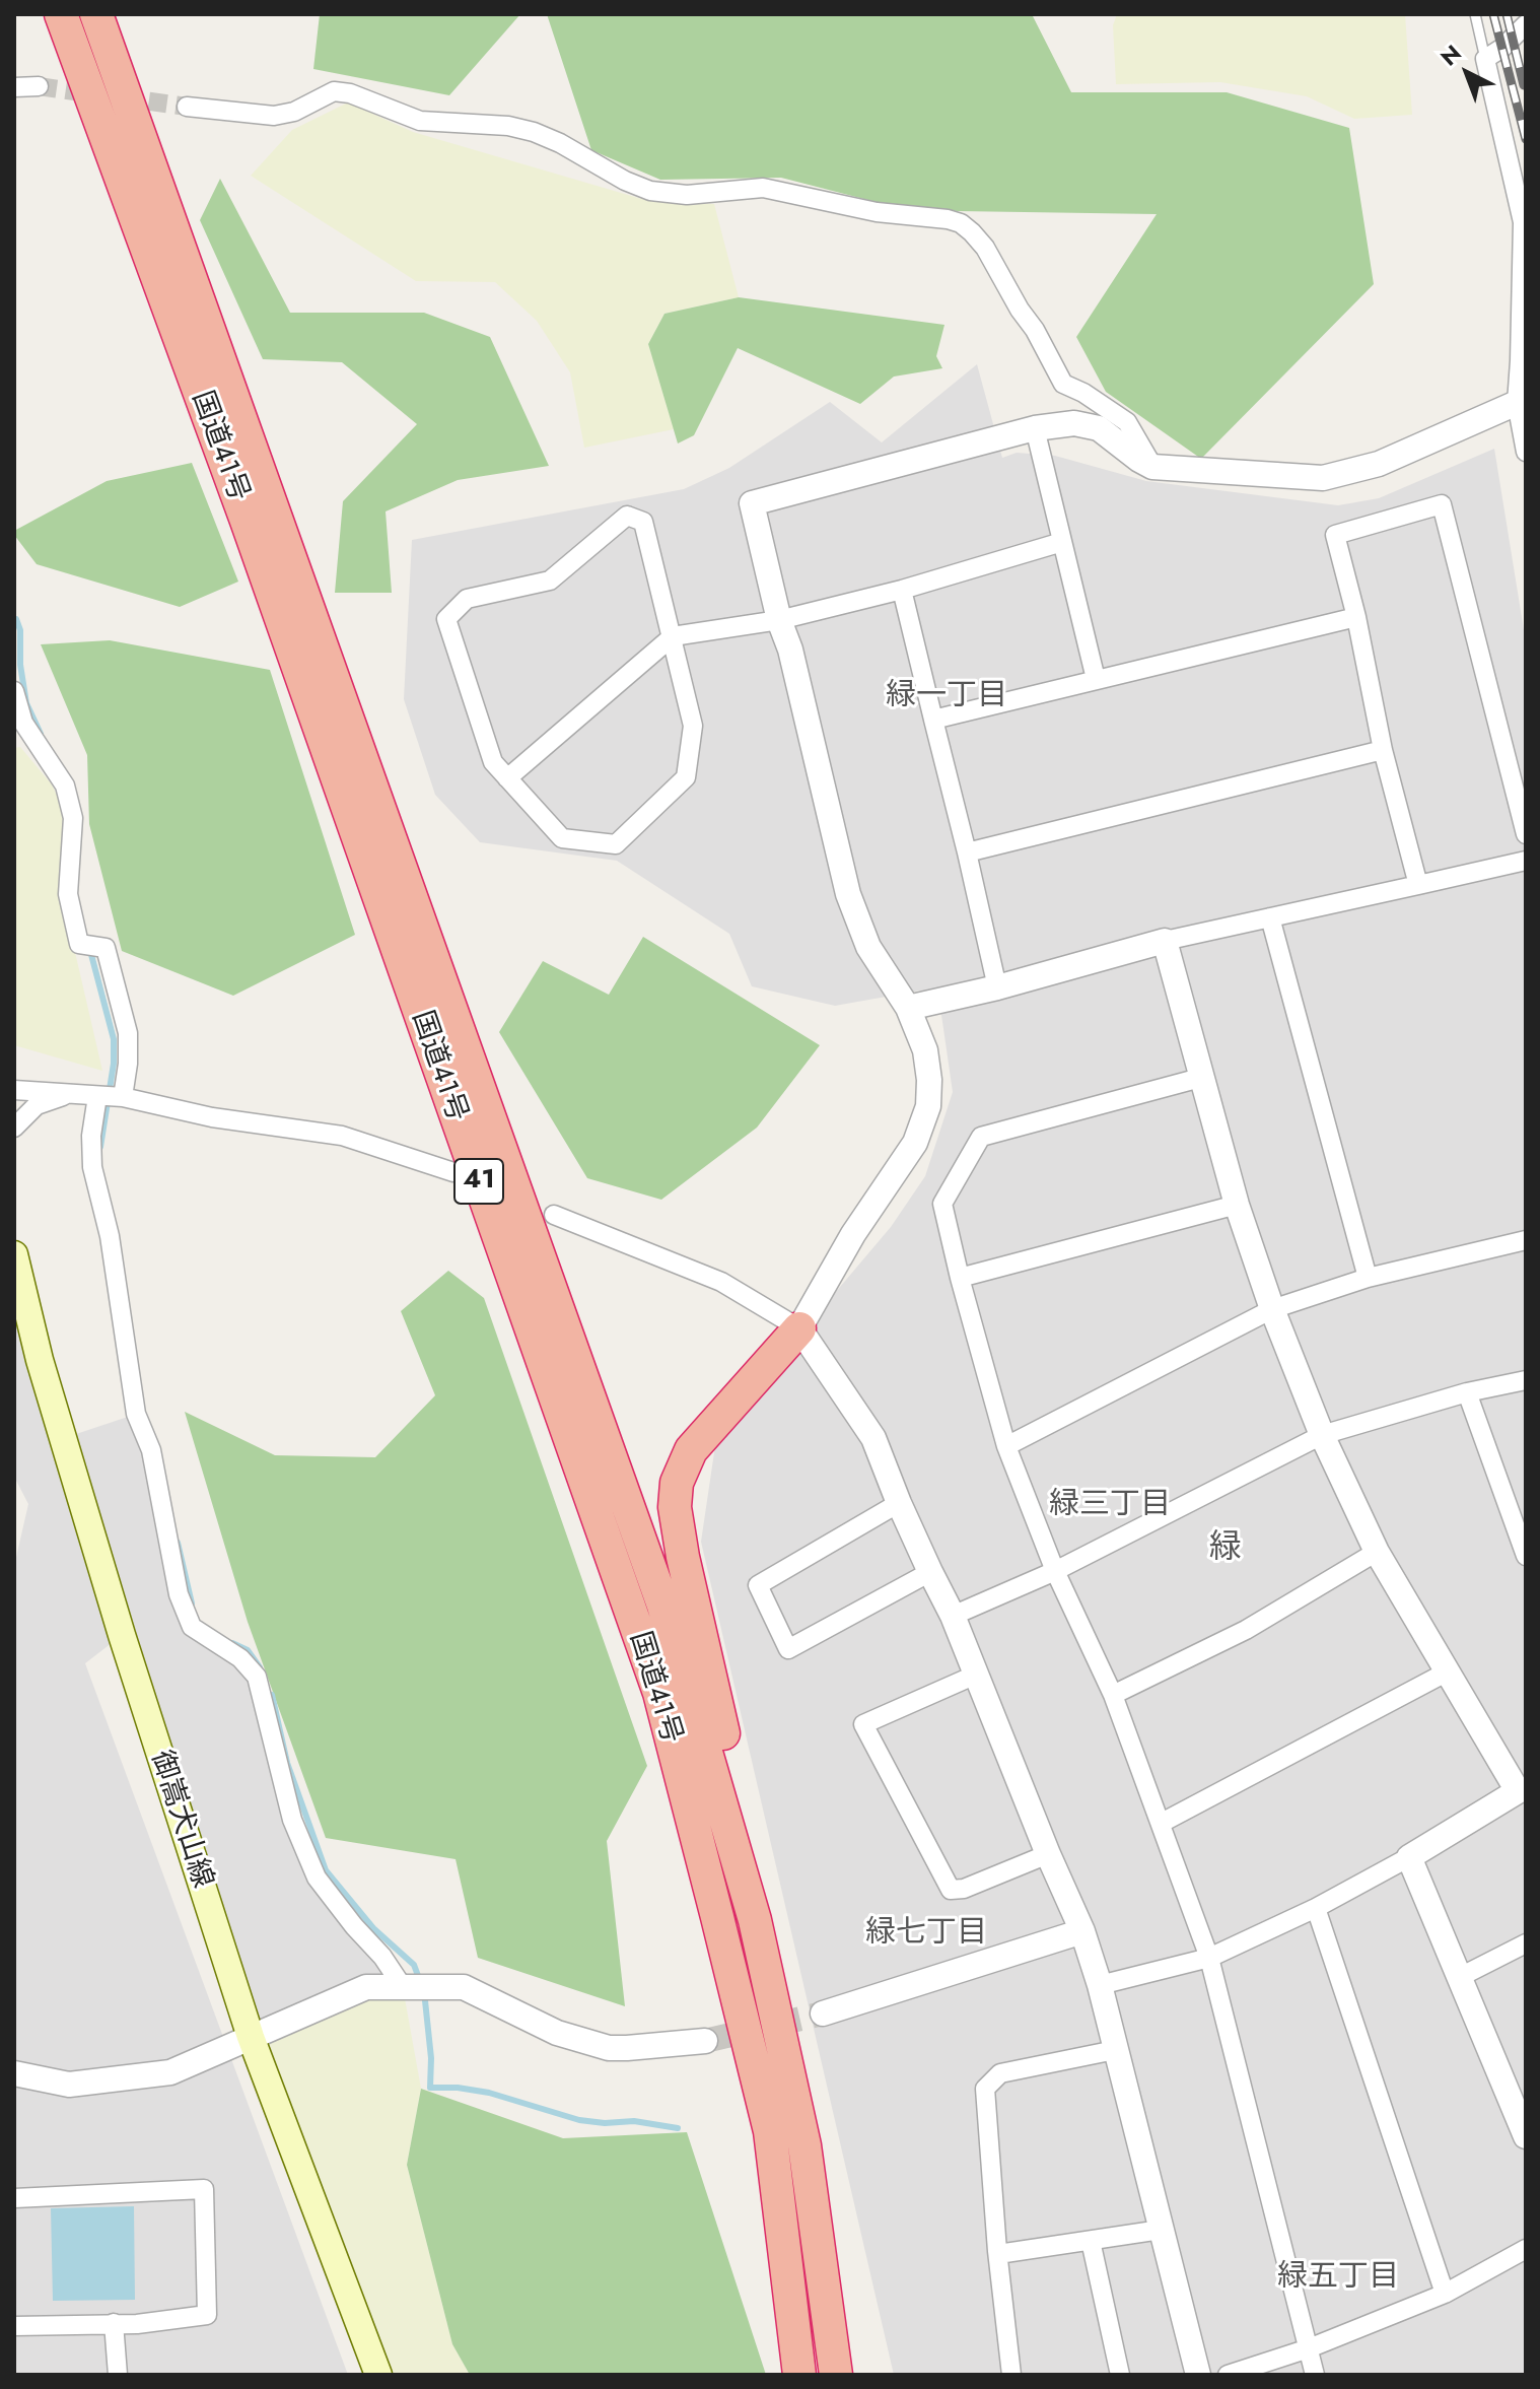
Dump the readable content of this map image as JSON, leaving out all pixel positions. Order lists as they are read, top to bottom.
{
  "streets": {
    "highway": ["国道41号", "41"],
    "main road": ["御嵩犬山線"]
  },
  "districts": [
    "緑一丁目",
    "緑三丁目",
    "緑",
    "緑七丁目",
    "緑五丁目"
  ],
  "north": "top left"
}
